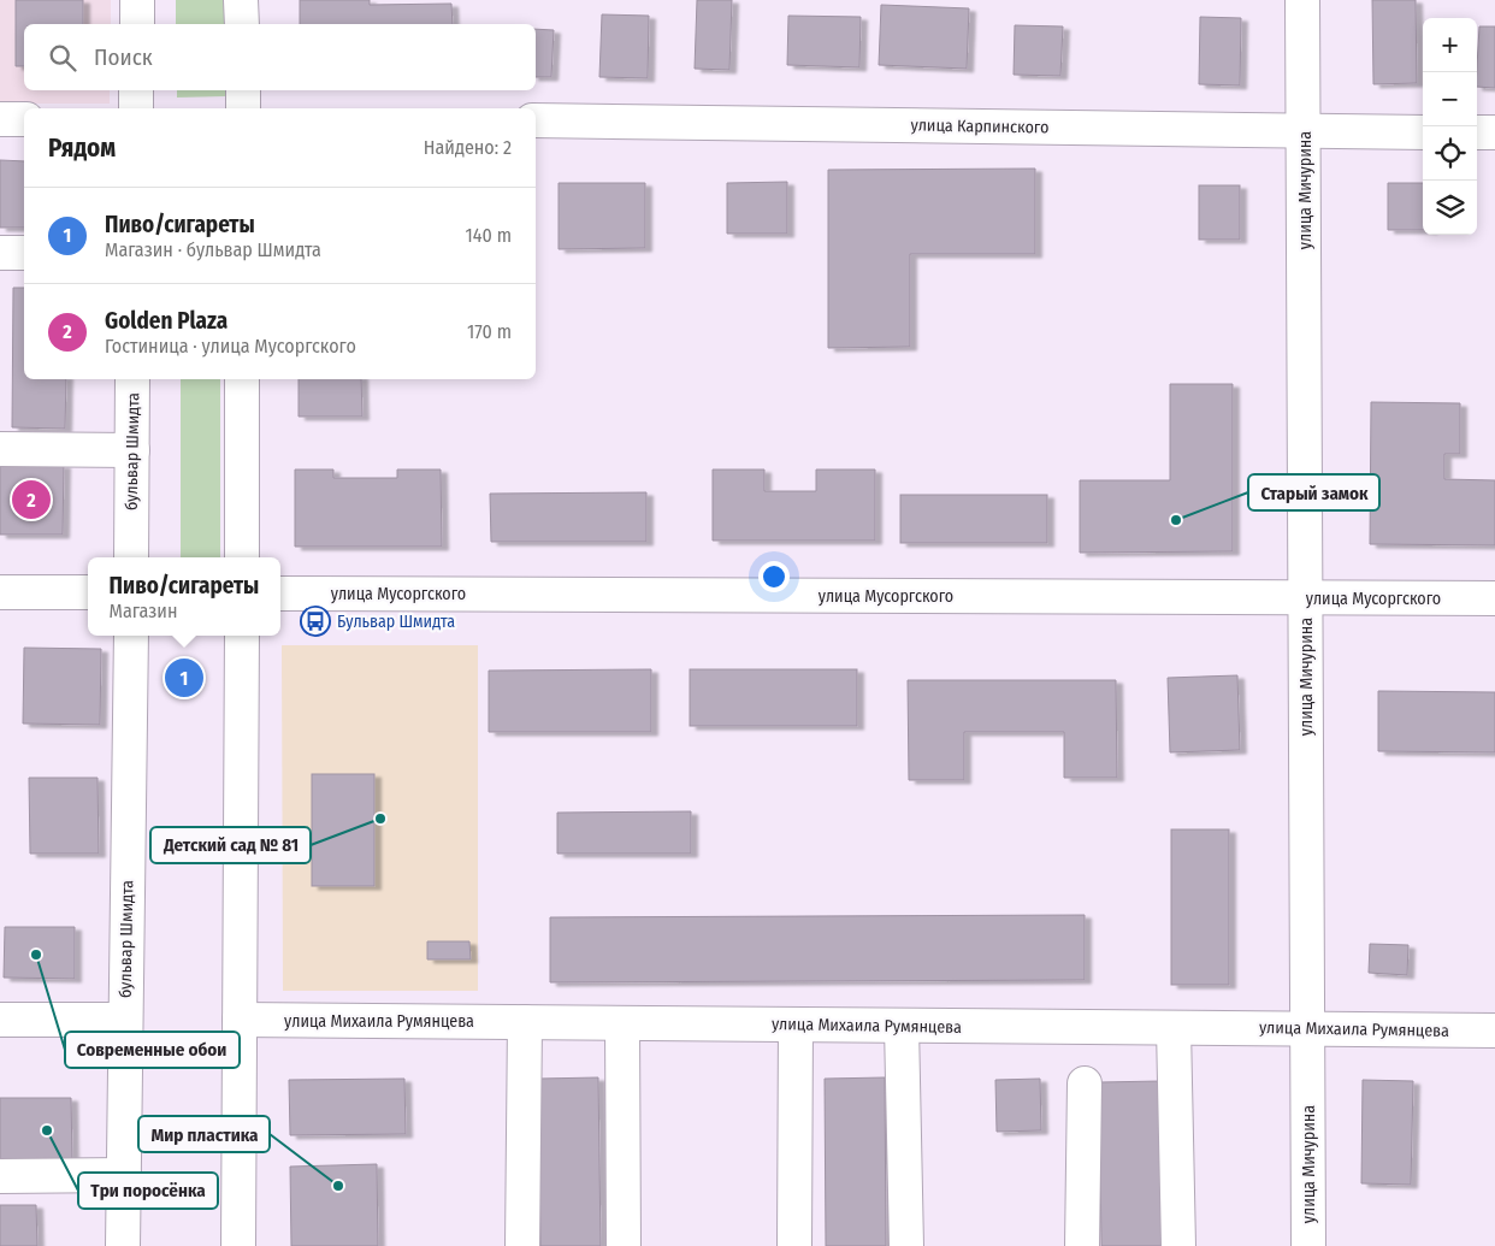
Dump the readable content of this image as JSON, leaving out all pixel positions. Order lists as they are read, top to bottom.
{
  "streets": {
    "street": [
      "улица Карпинского",
      "улица Мичурина",
      "бульвар Шмидта",
      "улица Мусоргского",
      "улица Михаила Румянцева"
    ]
  },
  "crossings": [
    ["улица Карпинского", "улица Мичурина"],
    ["улица Мичурина", "улица Мусоргского"],
    ["улица Мичурина", "улица Михаила Румянцева"]
  ],
  "places": {
    "other": [
      "Старый замок",
      "Детский сад № 81",
      "Современные обои",
      "Три поросёнка",
      "Мир пластика"
    ],
    "bus stop": ["Бульвар Шмидта"]
  },
  "page": {
    "map_buttons": ["+", "−"],
    "search": "Поиск",
    "heading": ["Рядом", "Найдено: 2"],
    "list": [
      {
        "mark": "1",
        "name": "Пиво/сигареты",
        "note": "Магазин · бульвар Шмидта",
        "value": "140 m"
      },
      {
        "mark": "2",
        "name": "Golden Plaza",
        "note": "Гостиница · улица Мусоргского",
        "value": "170 m"
      }
    ],
    "pins": ["2", "1"],
    "popup": ["Пиво/сигареты", "Магазин"]
  }
}
